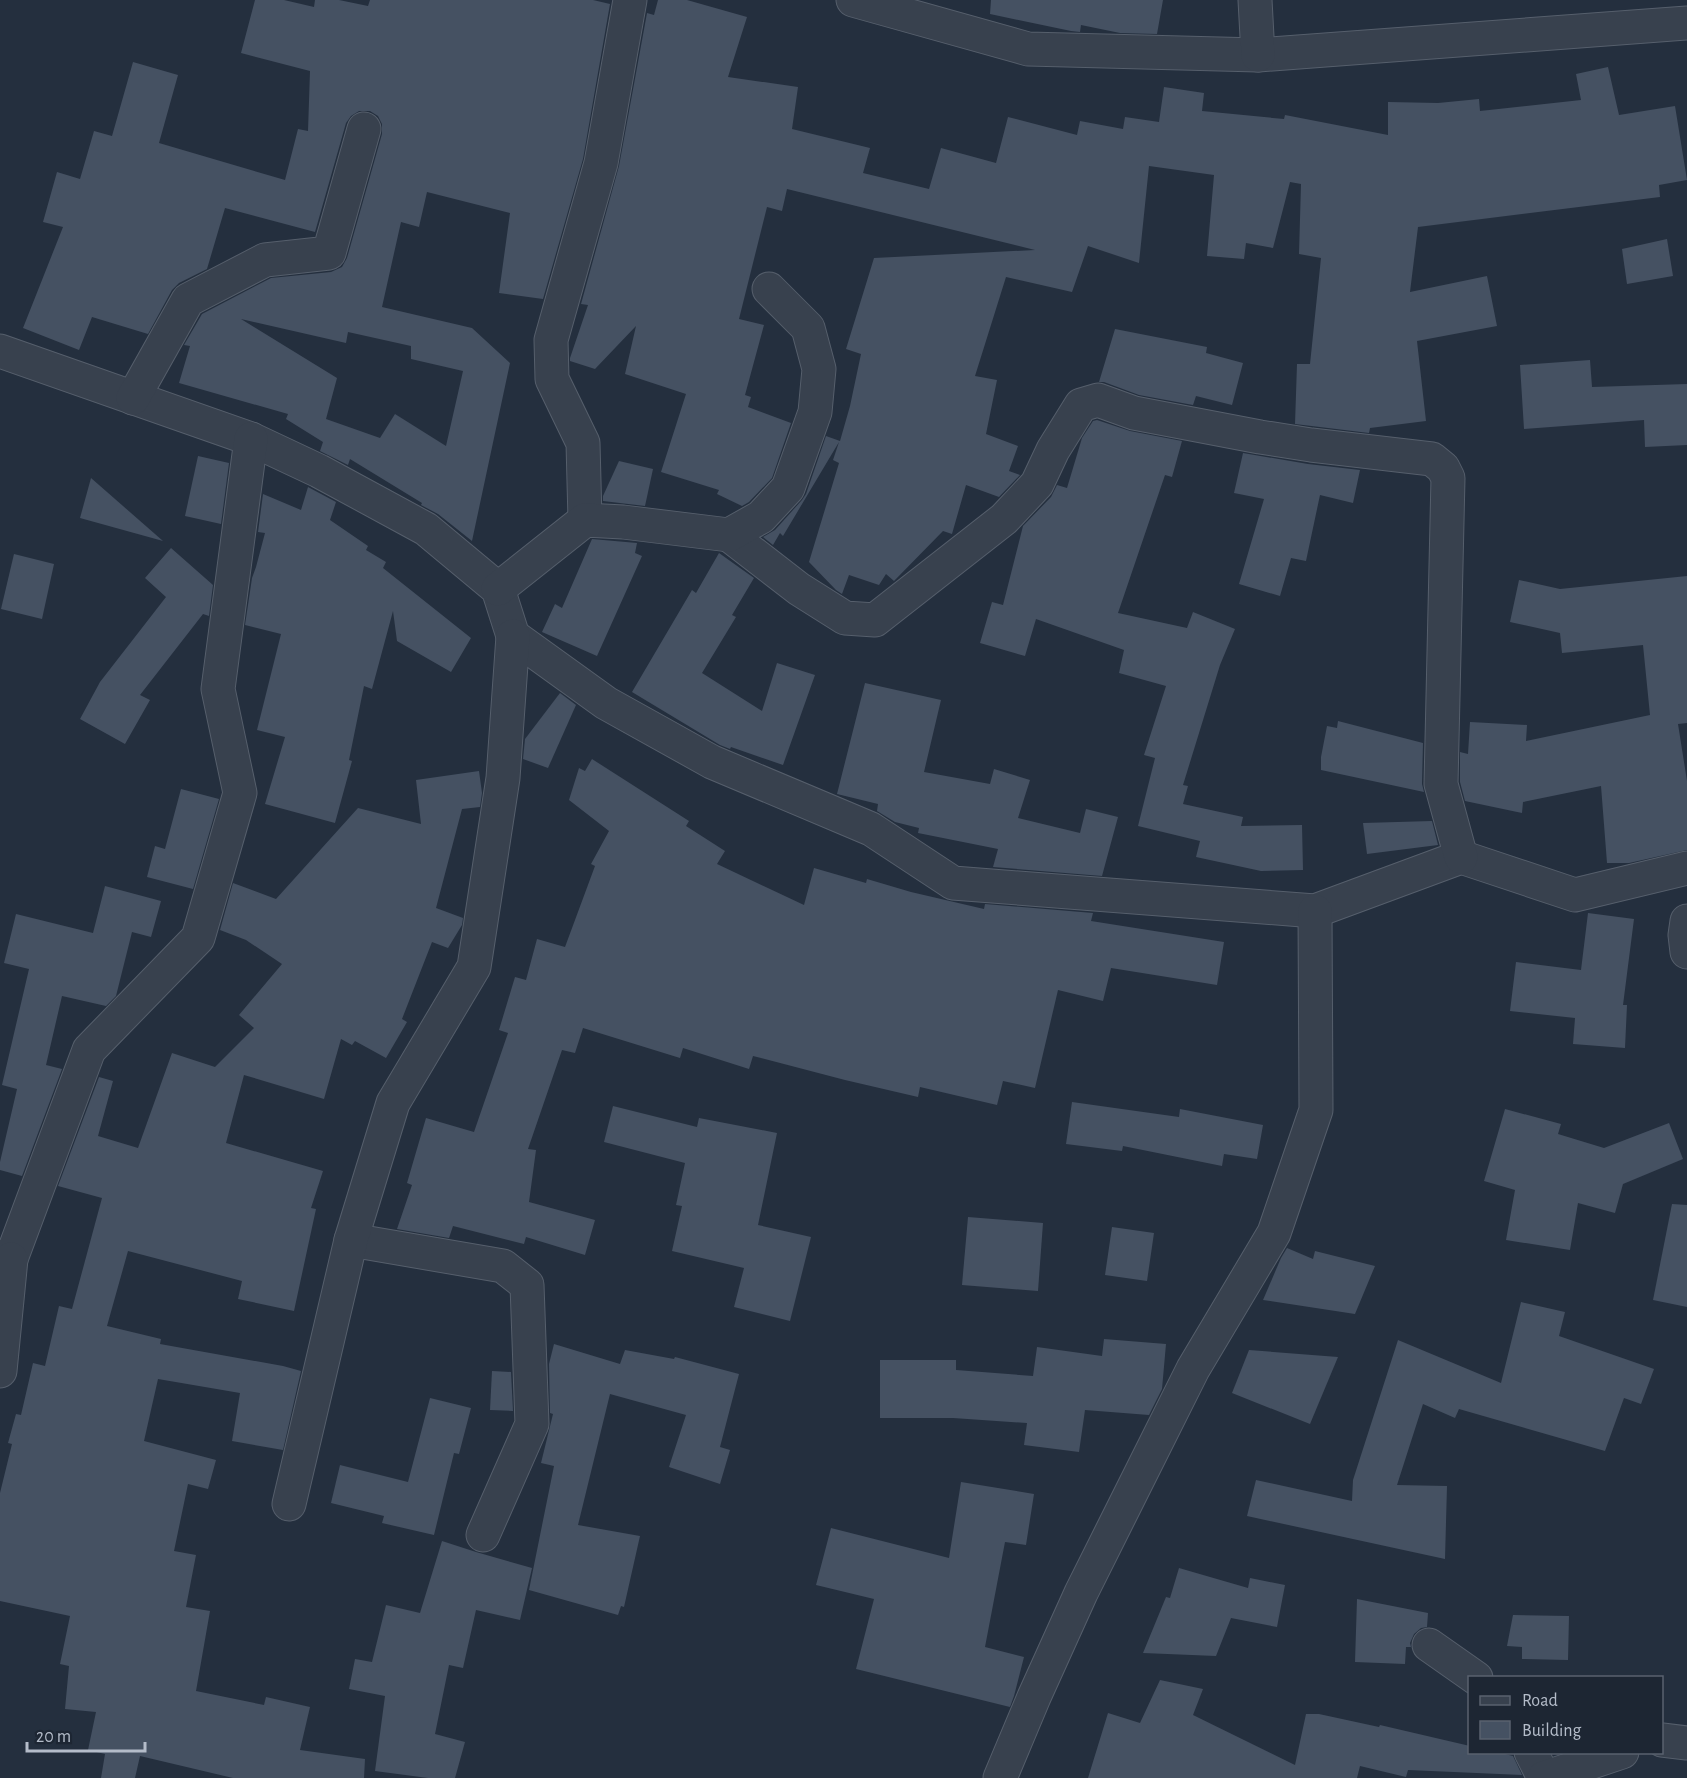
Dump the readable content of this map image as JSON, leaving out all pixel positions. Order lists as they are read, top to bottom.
{
  "legend": ["Road", "Building"],
  "scale_bar": "20 m"
}
